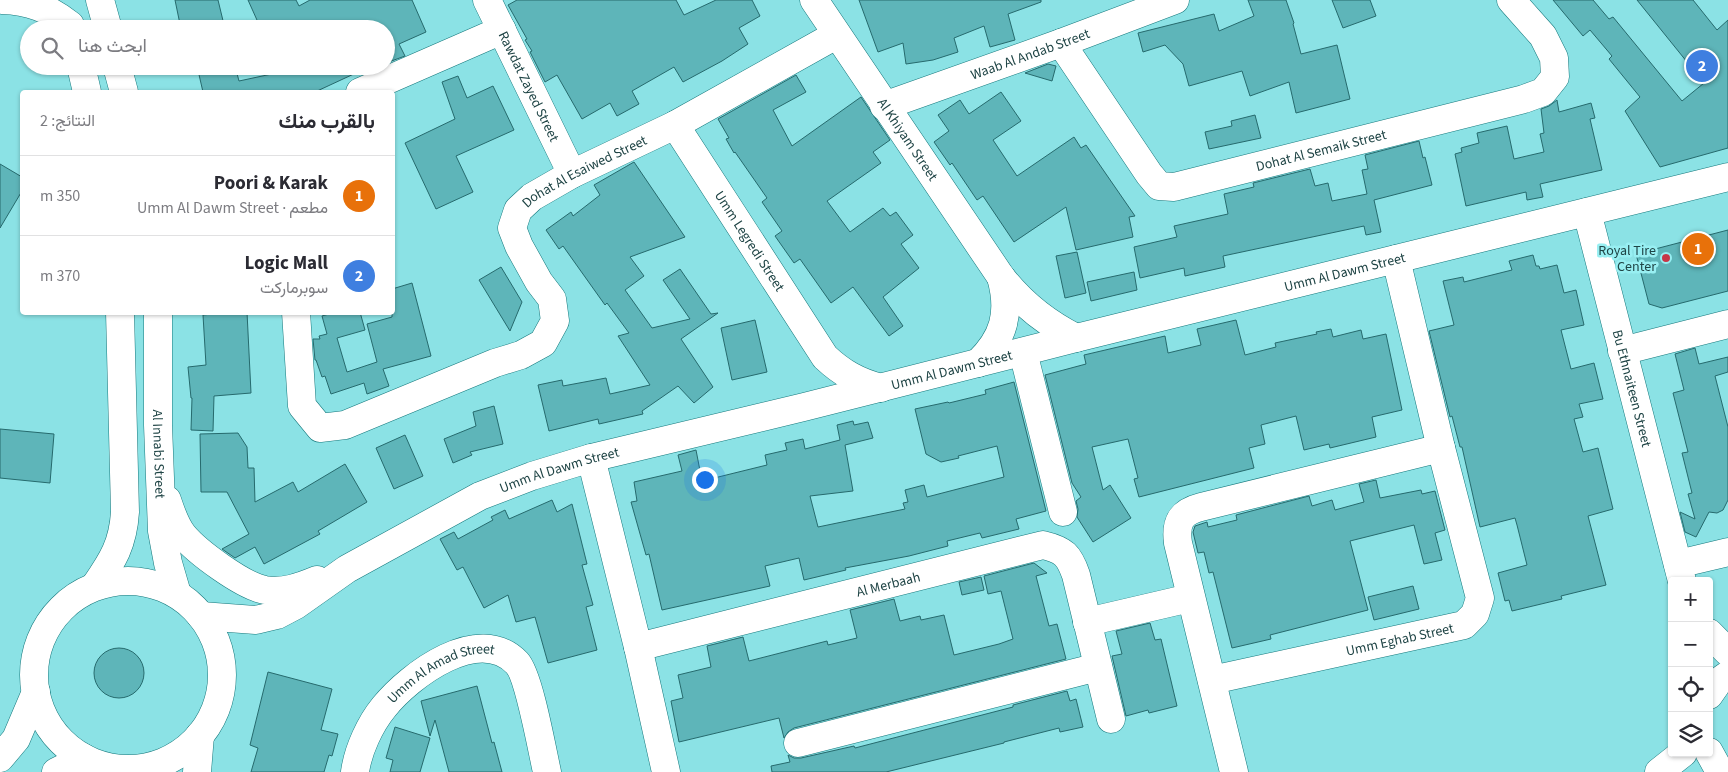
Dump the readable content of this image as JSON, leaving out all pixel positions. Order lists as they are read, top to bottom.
{
  "streets": {
    "street": [
      "Waab Al Andab Street",
      "Rawdat Zayed Street",
      "Al Khiyam Street",
      "Dohat Al Semaik Street",
      "Dohat Al Esaiwed Street",
      "Umm Legredi Street",
      "Umm Al Dawm Street",
      "Bu Ethnaiteen Street",
      "Al Innabi Street",
      "Al Merbaah",
      "Umm Eghab Street",
      "Umm Al Amad Street"
    ]
  },
  "crossings": [
    ["Waab Al Andab Street", "Al Khiyam Street"],
    ["Waab Al Andab Street", "Dohat Al Semaik Street"],
    ["Rawdat Zayed Street", "Dohat Al Esaiwed Street"],
    ["Al Khiyam Street", "Dohat Al Esaiwed Street"],
    ["Al Khiyam Street", "Umm Al Dawm Street"],
    ["Dohat Al Esaiwed Street", "Umm Legredi Street"],
    ["Umm Legredi Street", "Umm Al Dawm Street"],
    ["Umm Al Dawm Street", "Bu Ethnaiteen Street"],
    ["Umm Al Dawm Street", "Umm Eghab Street"]
  ],
  "places": ["Royal Tire Center"],
  "page": {
    "search": "ابحث هنا",
    "pins": ["2", "1"],
    "heading": ["بالقرب منك", "النتائج: 2"],
    "list": [
      {
        "mark": "1",
        "name": "Poori & Karak",
        "note": "مطعم · Umm Al Dawm Street",
        "value": "350 m"
      },
      {
        "mark": "2",
        "name": "Logic Mall",
        "note": "سوبرماركت",
        "value": "370 m"
      }
    ],
    "map_buttons": ["+", "−"]
  }
}
